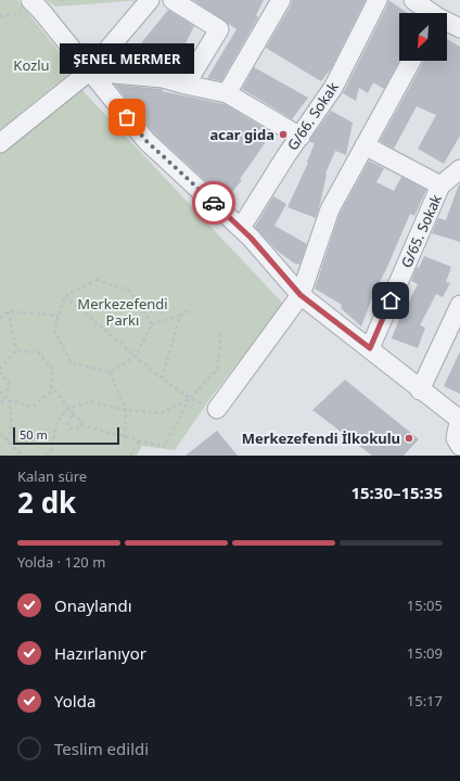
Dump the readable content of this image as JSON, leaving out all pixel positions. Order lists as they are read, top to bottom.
{
  "streets": {
    "street": ["G/66. Sokak", "G/65. Sokak"]
  },
  "parks": ["Kozlu", "Merkezefendi Parkı"],
  "places": ["ŞENEL MERMER", "acar gida", "Merkezefendi İlkokulu"],
  "scale_bar": "50 m",
  "north": "bottom left",
  "page": {
    "bubble": "ŞENEL MERMER",
    "scale": "50 m",
    "heading": ["2 dk", "Kalan süre", "15:30–15:35"],
    "bar": "Yolda · 120 m",
    "list": [
      ["Onaylandı", "15:05"],
      ["Hazırlanıyor", "15:09"],
      ["Yolda", "15:17"],
      "Teslim edildi"
    ]
  }
}
